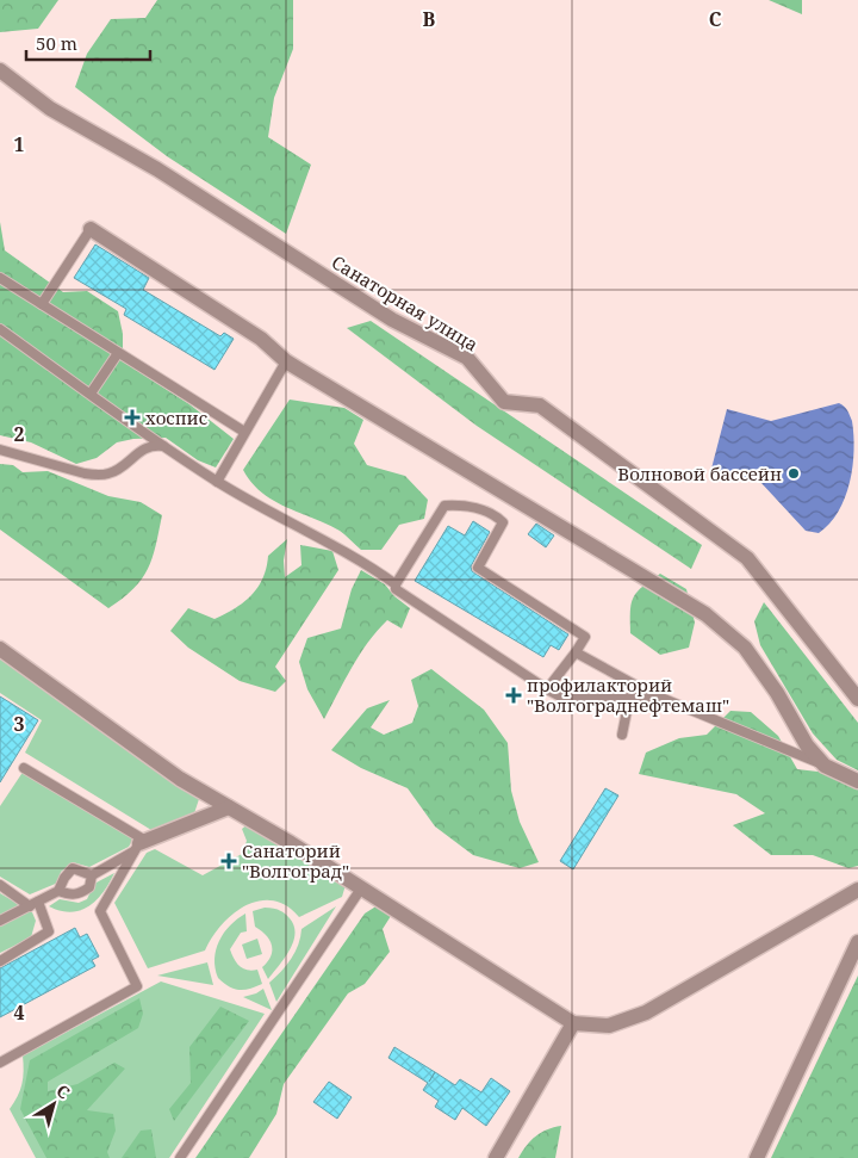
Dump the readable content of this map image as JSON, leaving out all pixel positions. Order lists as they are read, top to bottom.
{
  "streets": {
    "street": ["Санаторная улица"]
  },
  "places": {
    "health": ["хоспис", "профилакторий \"Волгограднефтемаш\"", "Санаторий \"Волгоград\""],
    "other": ["Волновой бассейн"]
  },
  "scale_bar": "50 m",
  "north": "top right",
  "grid": {
    "columns": ["B", "C"],
    "rows": [
      "1",
      "2",
      "3",
      "4"
    ]
  }
}
